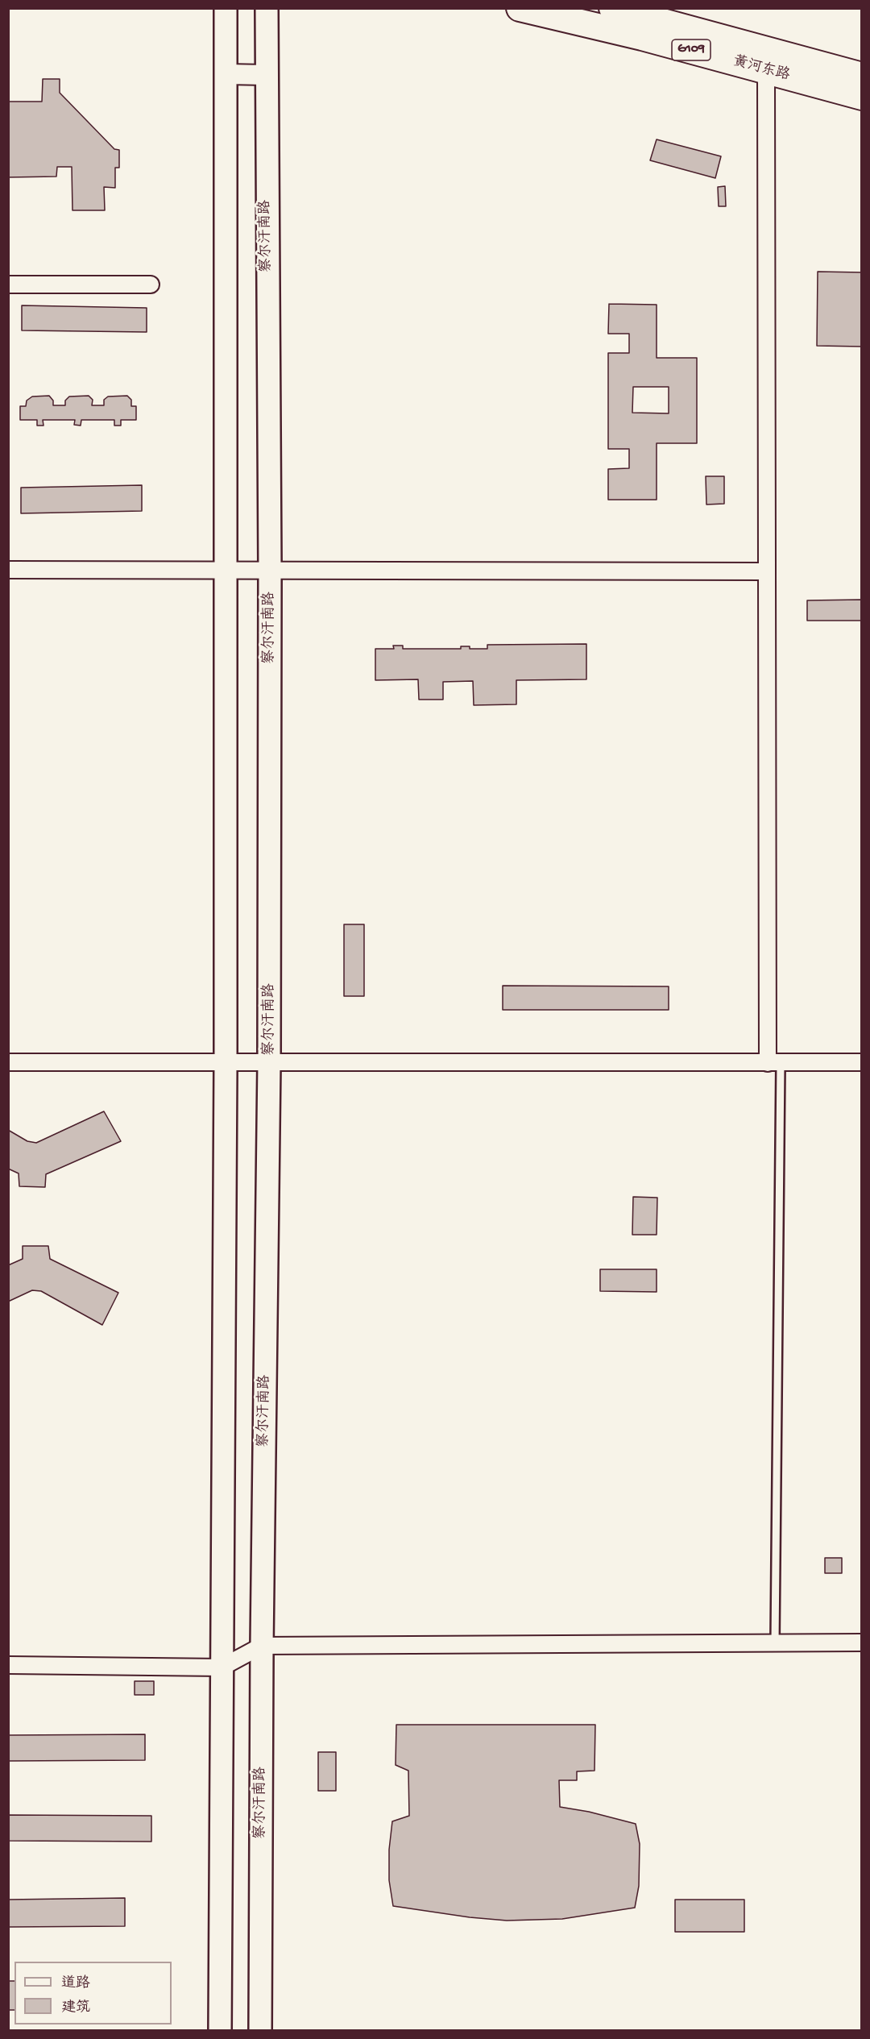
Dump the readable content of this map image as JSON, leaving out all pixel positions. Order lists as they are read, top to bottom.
{
  "streets": {
    "highway": ["G109", "黄河东路"],
    "main road": ["察尔汗南路"]
  },
  "legend": ["道路", "建筑"]
}
